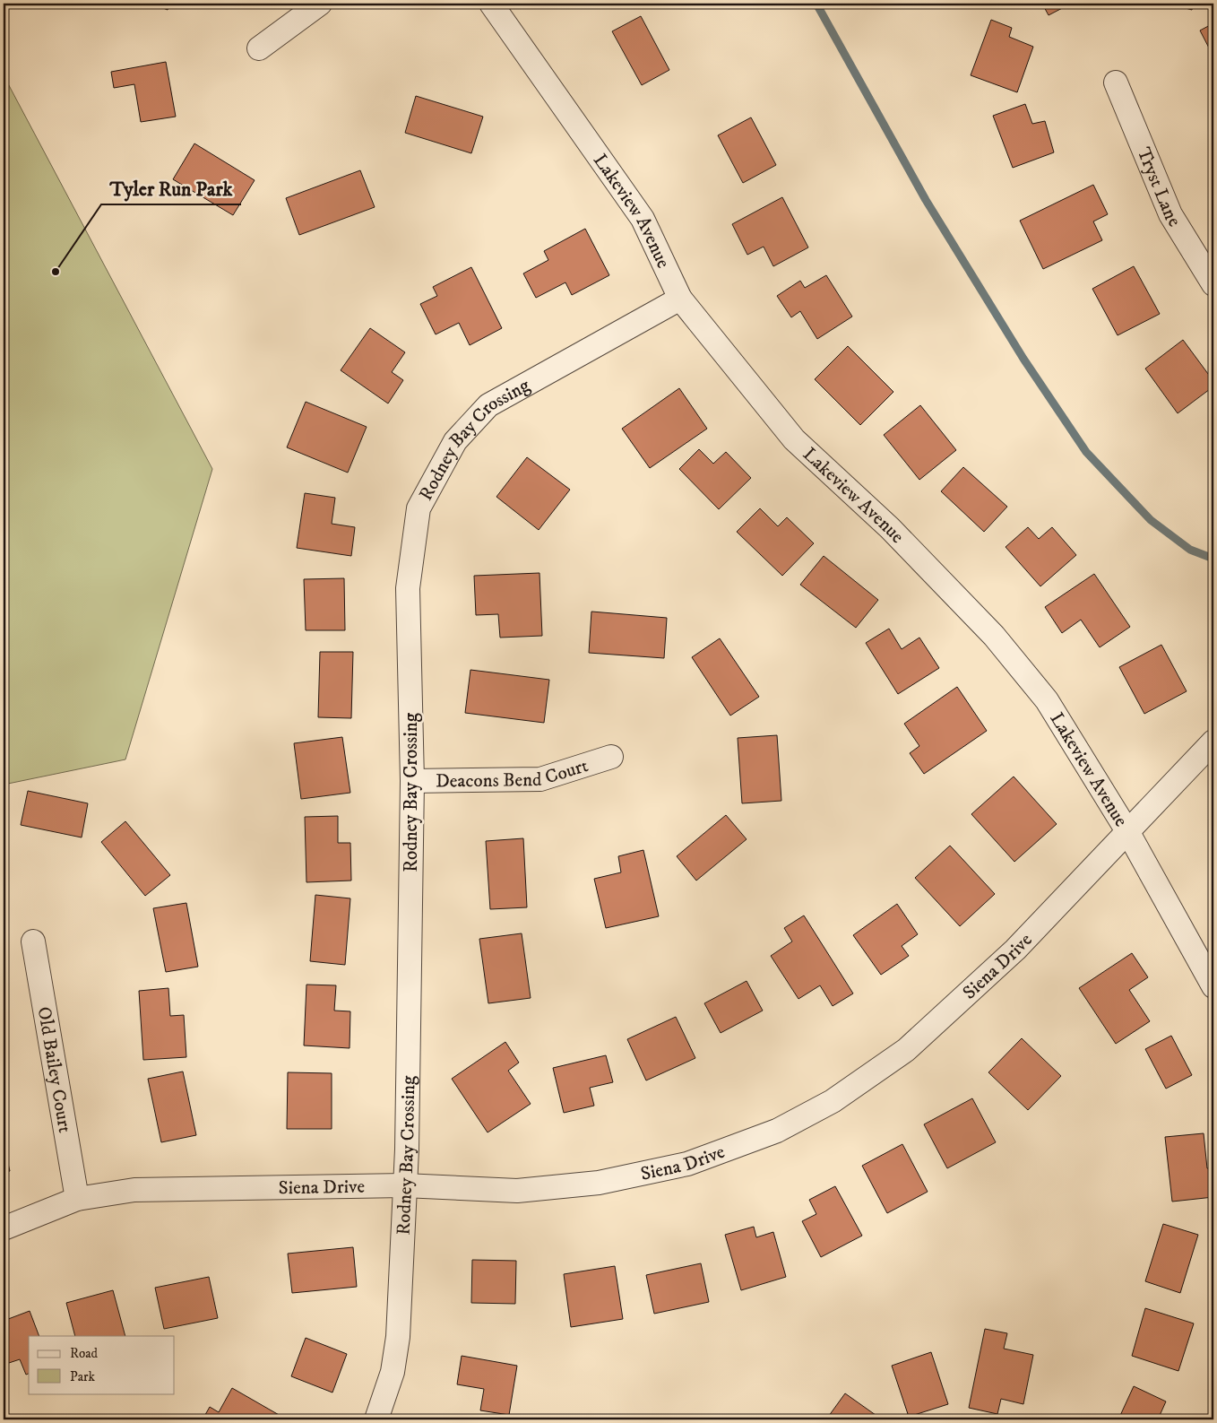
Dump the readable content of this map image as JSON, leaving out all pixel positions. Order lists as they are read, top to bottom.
{
  "streets": {
    "street": [
      "Tryst Lane",
      "Lakeview Avenue",
      "Rodney Bay Crossing",
      "Deacons Bend Court",
      "Siena Drive",
      "Old Bailey Court"
    ]
  },
  "crossings": [
    ["Lakeview Avenue", "Rodney Bay Crossing"],
    ["Lakeview Avenue", "Siena Drive"],
    ["Rodney Bay Crossing", "Deacons Bend Court"],
    ["Rodney Bay Crossing", "Siena Drive"],
    ["Siena Drive", "Old Bailey Court"]
  ],
  "places": ["Tyler Run Park"],
  "legend": ["Road", "Park"]
}
